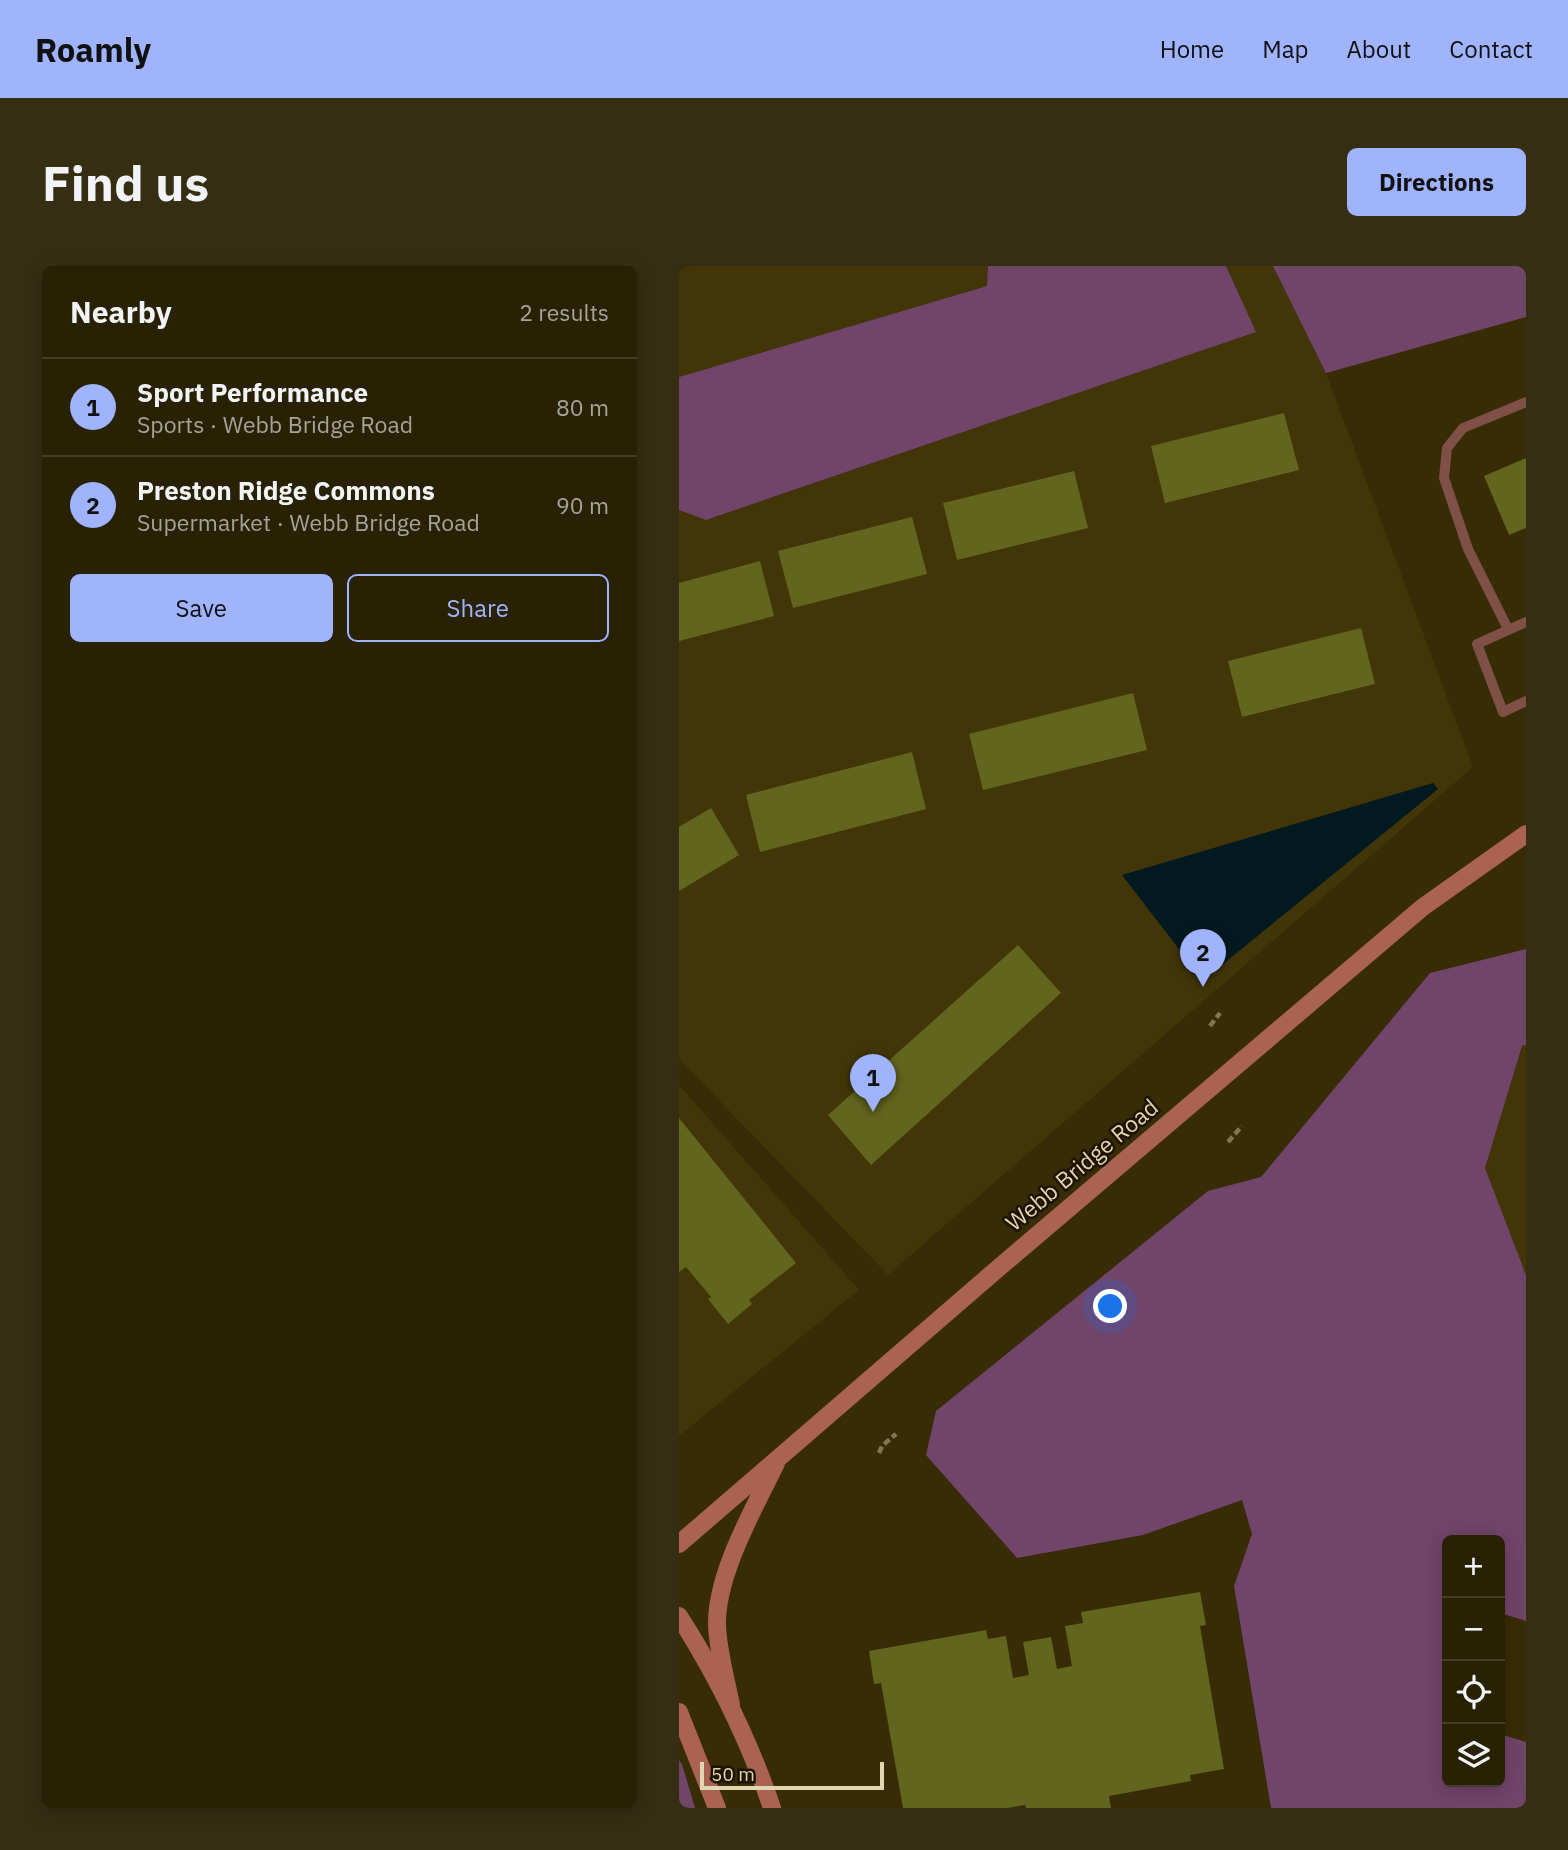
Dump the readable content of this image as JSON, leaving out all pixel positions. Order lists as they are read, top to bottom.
{
  "streets": {
    "street": ["Webb Bridge Road"]
  },
  "scale_bar": "50 m",
  "page": {
    "header": "Roamly",
    "nav": [
      "Home",
      "Map",
      "About",
      "Contact"
    ],
    "buttons": [
      "Directions",
      ["Save", "Share"]
    ],
    "title": "Find us",
    "heading": ["Nearby", "2 results"],
    "list": [
      {
        "mark": "1",
        "name": "Sport Performance",
        "note": "Sports · Webb Bridge Road",
        "value": "80 m"
      },
      {
        "mark": "2",
        "name": "Preston Ridge Commons",
        "note": "Supermarket · Webb Bridge Road",
        "value": "90 m"
      }
    ],
    "pins": ["2", "1"],
    "map_buttons": ["+", "−"],
    "scale": "50 m"
  }
}
